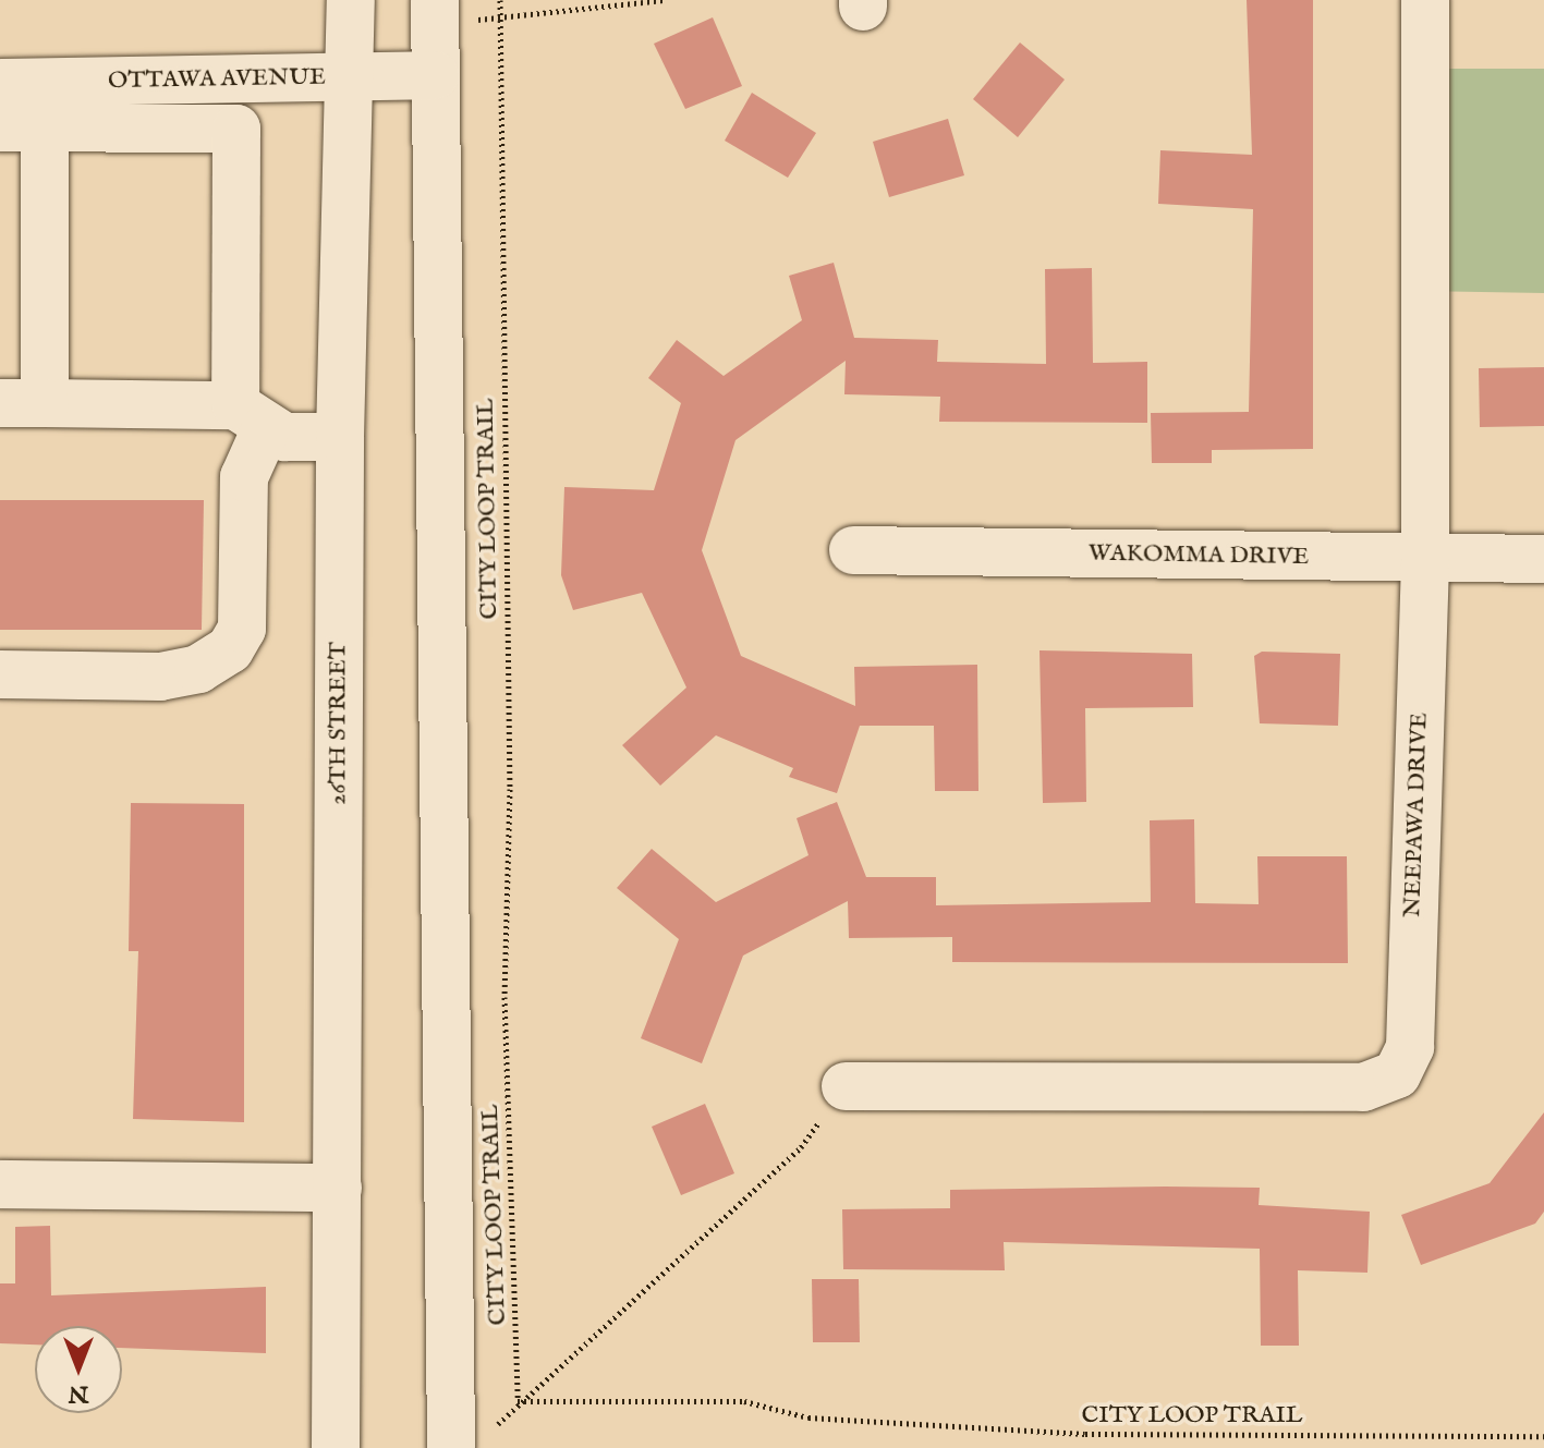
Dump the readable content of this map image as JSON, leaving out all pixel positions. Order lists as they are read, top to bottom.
{
  "streets": {
    "street": [
      "OTTAWA AVENUE",
      "WAKOMMA DRIVE",
      "26TH STREET",
      "NEEPAWA DRIVE"
    ],
    "path": ["CITY LOOP TRAIL"]
  },
  "crossings": [
    ["OTTAWA AVENUE", "26TH STREET"],
    ["WAKOMMA DRIVE", "NEEPAWA DRIVE"]
  ],
  "north": "bottom"
}
